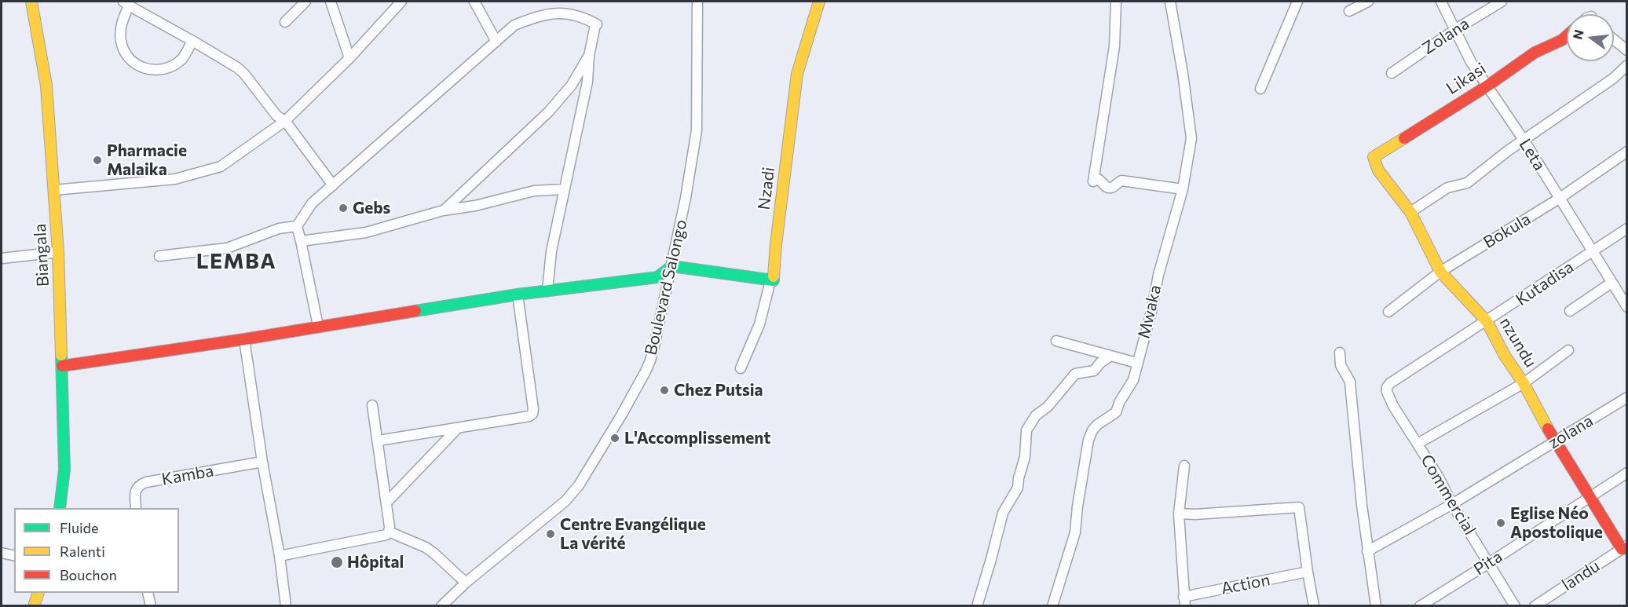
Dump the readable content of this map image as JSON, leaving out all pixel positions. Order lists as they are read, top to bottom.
{
  "streets": {
    "street": [
      "Zolana",
      "Likasi",
      "Leta",
      "Nzadi",
      "Bokula",
      "Biangala",
      "Kutadisa",
      "Boulevard Salongo",
      "Mwaka",
      "nzundu",
      "zolana",
      "Kamba",
      "Commercial",
      "Pita",
      "landu",
      "Action"
    ]
  },
  "crossings": [
    ["Zolana", "Leta"],
    ["Likasi", "Leta"],
    ["Likasi", "nzundu"],
    ["Leta", "Bokula"],
    ["Leta", "Kutadisa"],
    ["Bokula", "nzundu"],
    ["Kutadisa", "nzundu"],
    ["Kutadisa", "Commercial"],
    ["nzundu", "zolana"],
    ["nzundu", "Pita"],
    ["nzundu", "landu"],
    ["zolana", "Commercial"],
    ["Commercial", "Pita"]
  ],
  "districts": ["LEMBA"],
  "places": [
    "Pharmacie Malaika",
    "Gebs",
    "Chez Putsia",
    "L'Accomplissement",
    "Eglise Néo Apostolique",
    "Centre Evangélique La vérité",
    "Hôpital"
  ],
  "legend": ["Fluide", "Ralenti", "Bouchon"],
  "north": "left"
}
